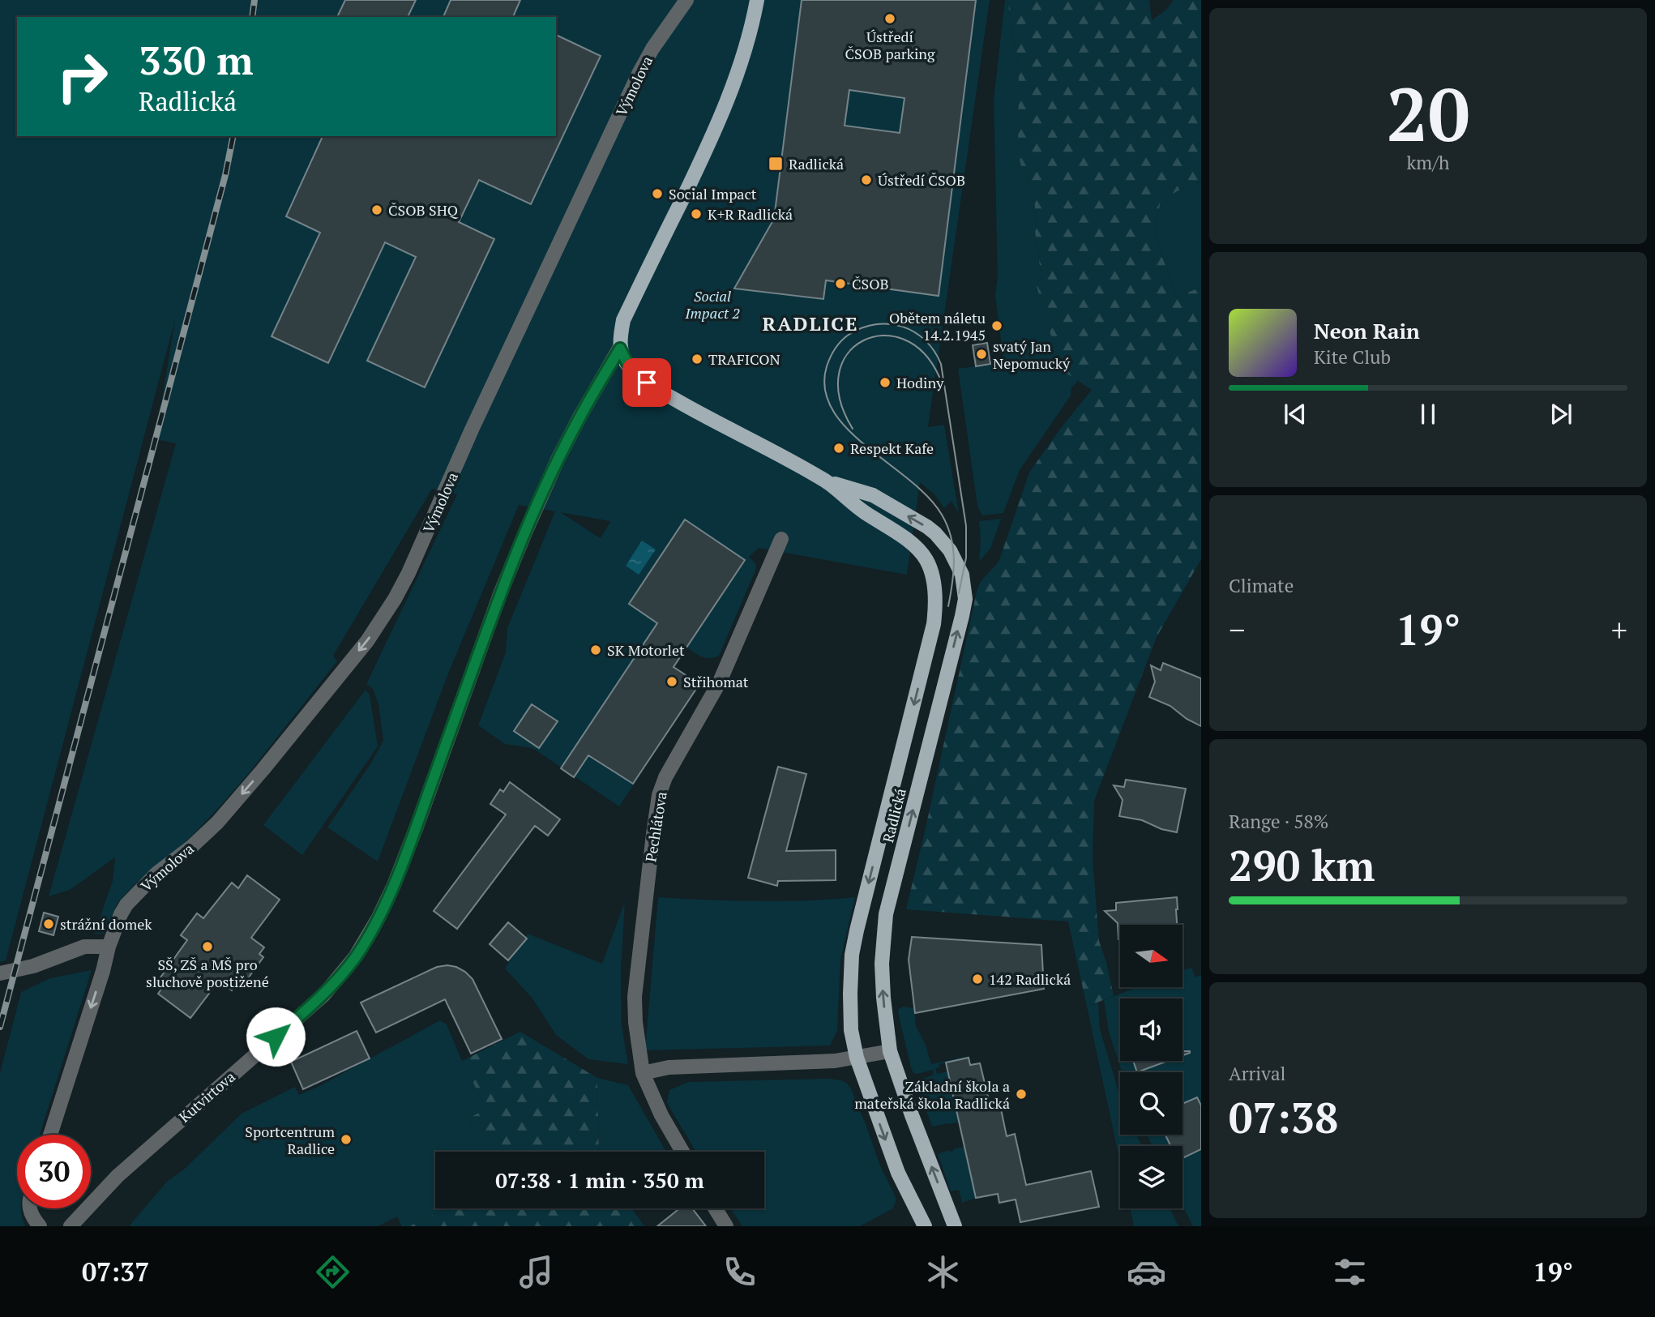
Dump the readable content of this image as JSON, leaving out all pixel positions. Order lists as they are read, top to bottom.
{
  "streets": {
    "main road": ["Radlická"],
    "street": ["Výmolova", "Pechlátova", "Kutvirtova"]
  },
  "crossings": [
    ["Radlická", "Kutvirtova"]
  ],
  "one_way": ["Výmolova"],
  "districts": ["RADLICE"],
  "parks": ["Social Impact 2"],
  "places": {
    "other": [
      "Ústředí ČSOB parking",
      "Ústředí ČSOB",
      "Social Impact",
      "ČSOB SHQ",
      "K+R Radlická",
      "ČSOB",
      "Obětem náletu 14.2.1945",
      "svatý Jan Nepomucký",
      "TRAFICON",
      "Hodiny",
      "Respekt Kafe",
      "SK Motorlet",
      "Střihomat",
      "strážní domek",
      "SŠ, ZŠ a MŠ pro sluchově postižené",
      "142 Radlická",
      "Základní škola a mateřská škola Radlická",
      "Sportcentrum Radlice"
    ],
    "transit": ["Radlická"]
  },
  "north": "right",
  "page": {
    "tile": [
      ["20", "km/h"],
      "Climate",
      ["Range · 58%", "290 km"],
      ["Arrival", "07:38"]
    ],
    "turn": ["330 m", "Radlická"],
    "song": ["Neon Rain", "Kite Club"],
    "heat": ["−", "19°", "+"],
    "limit": "30",
    "trip": "07:38 · 1 min · 350 m",
    "tabs": ["07:37", "19°"]
  }
}
